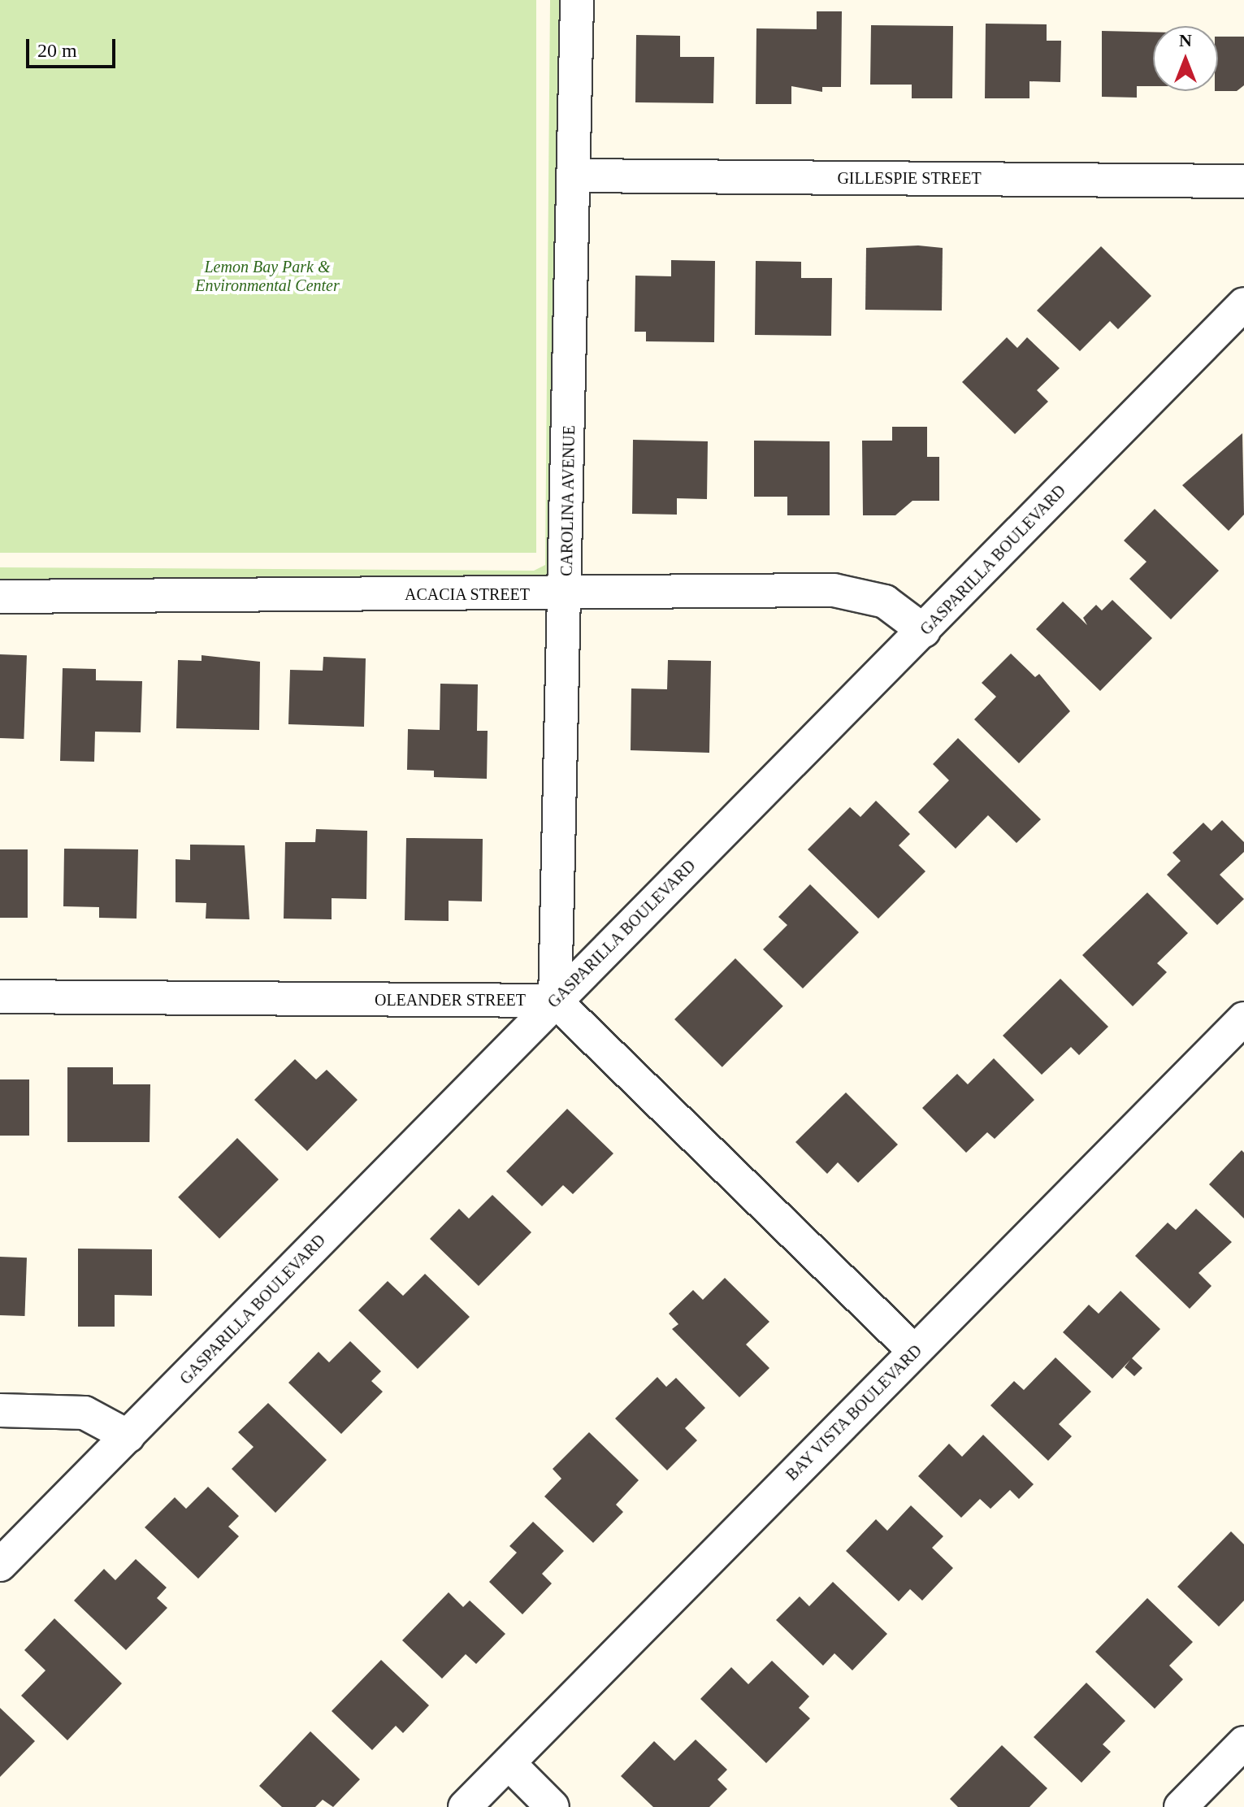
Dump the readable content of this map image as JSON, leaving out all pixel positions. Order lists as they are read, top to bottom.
{
  "streets": {
    "street": [
      "GILLESPIE STREET",
      "CAROLINA AVENUE",
      "GASPARILLA BOULEVARD",
      "ACACIA STREET",
      "OLEANDER STREET",
      "BAY VISTA BOULEVARD"
    ]
  },
  "crossings": [
    ["GILLESPIE STREET", "CAROLINA AVENUE"],
    ["CAROLINA AVENUE", "GASPARILLA BOULEVARD"],
    ["CAROLINA AVENUE", "ACACIA STREET"],
    ["CAROLINA AVENUE", "OLEANDER STREET"],
    ["GASPARILLA BOULEVARD", "ACACIA STREET"],
    ["GASPARILLA BOULEVARD", "OLEANDER STREET"]
  ],
  "parks": ["Lemon Bay Park & Environmental Center"],
  "scale_bar": "20 m",
  "north": "top"
}
